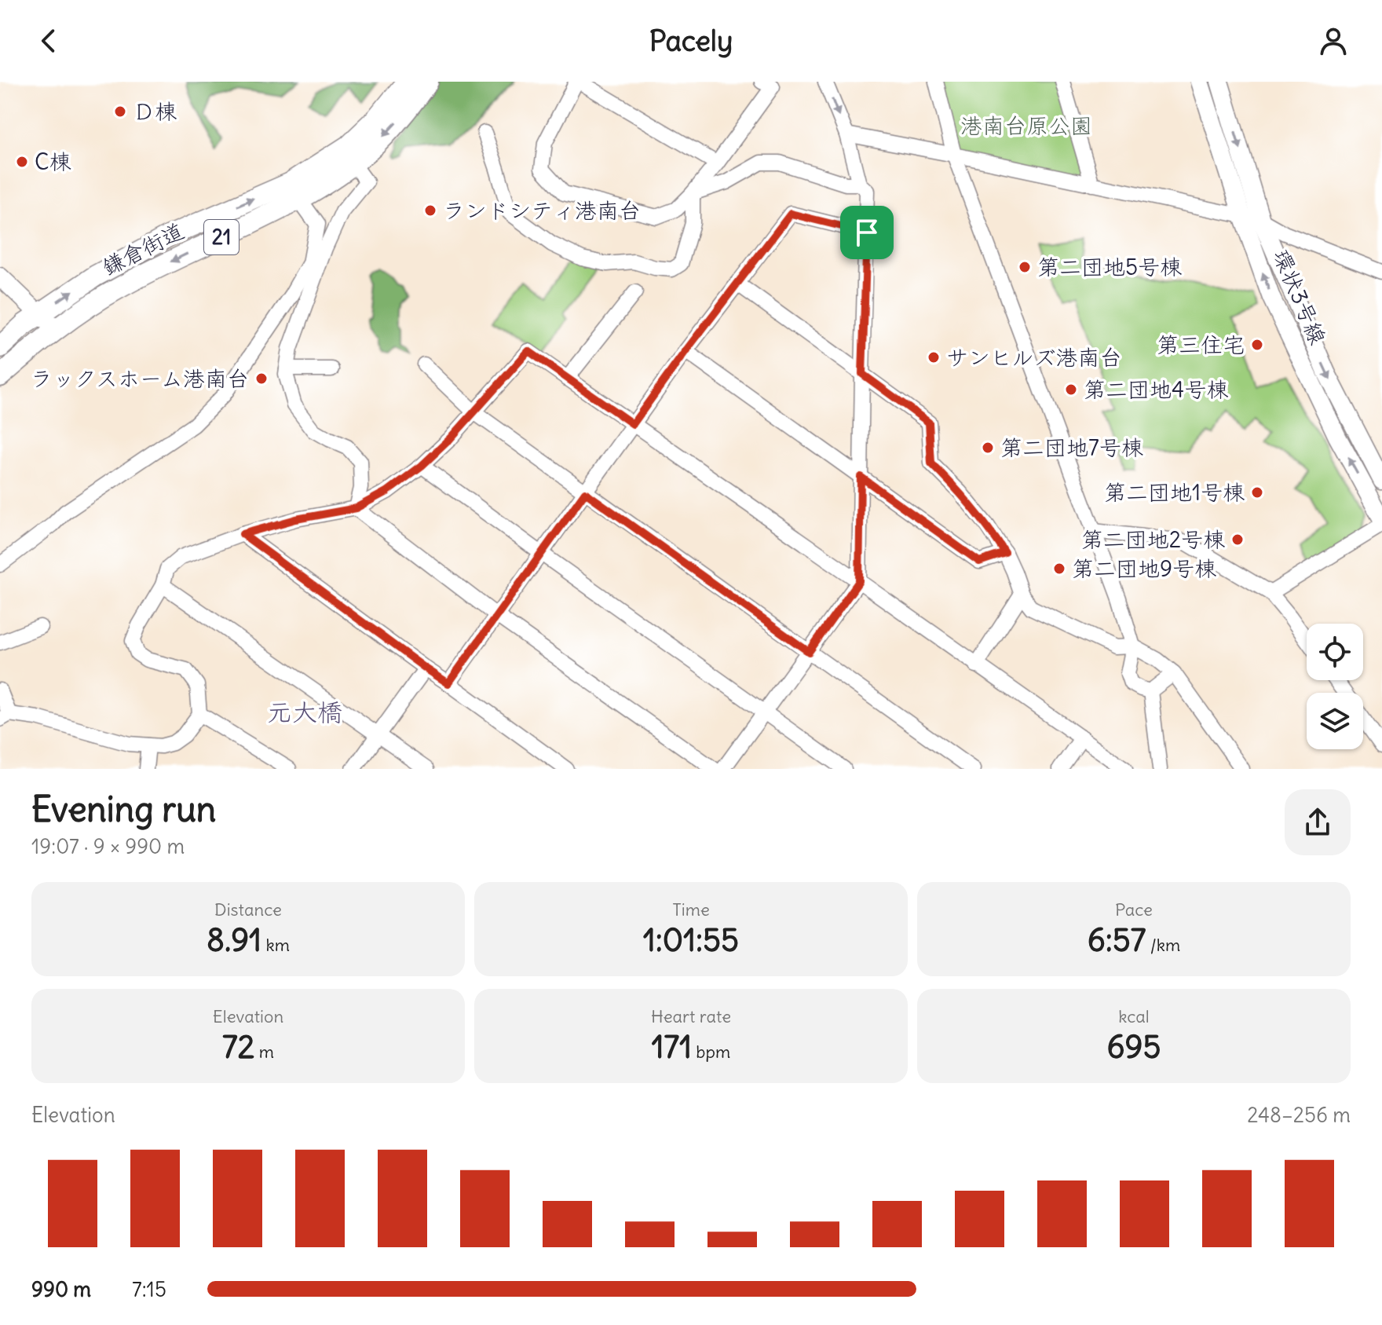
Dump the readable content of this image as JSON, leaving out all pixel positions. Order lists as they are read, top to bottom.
{
  "streets": {
    "main road": ["21", "鎌倉街道"],
    "street": ["環状3号線"]
  },
  "districts": ["元大橋"],
  "parks": ["港南台原公園"],
  "places": [
    "Ｄ棟",
    "C棟",
    "ランドシティ港南台",
    "第二団地5号棟",
    "第三住宅",
    "サンヒルズ港南台",
    "ラックスホーム港南台",
    "第二団地4号棟",
    "第二団地7号棟",
    "第二団地1号棟",
    "第二団地2号棟",
    "第二団地9号棟"
  ],
  "page": {
    "header": "Pacely",
    "heading": ["Evening run", "19:07 · 9 × 990 m"],
    "stats": [
      ["Distance", "8.91 km"],
      ["Time", "1:01:55"],
      ["Pace", "6:57 /km"],
      ["Elevation", "72 m"],
      ["Heart rate", "171 bpm"],
      ["kcal", "695"]
    ],
    "chart": ["Elevation", "248–256 m"],
    "list": [
      {
        "name": "990 m",
        "note": "7:15"
      }
    ]
  }
}
